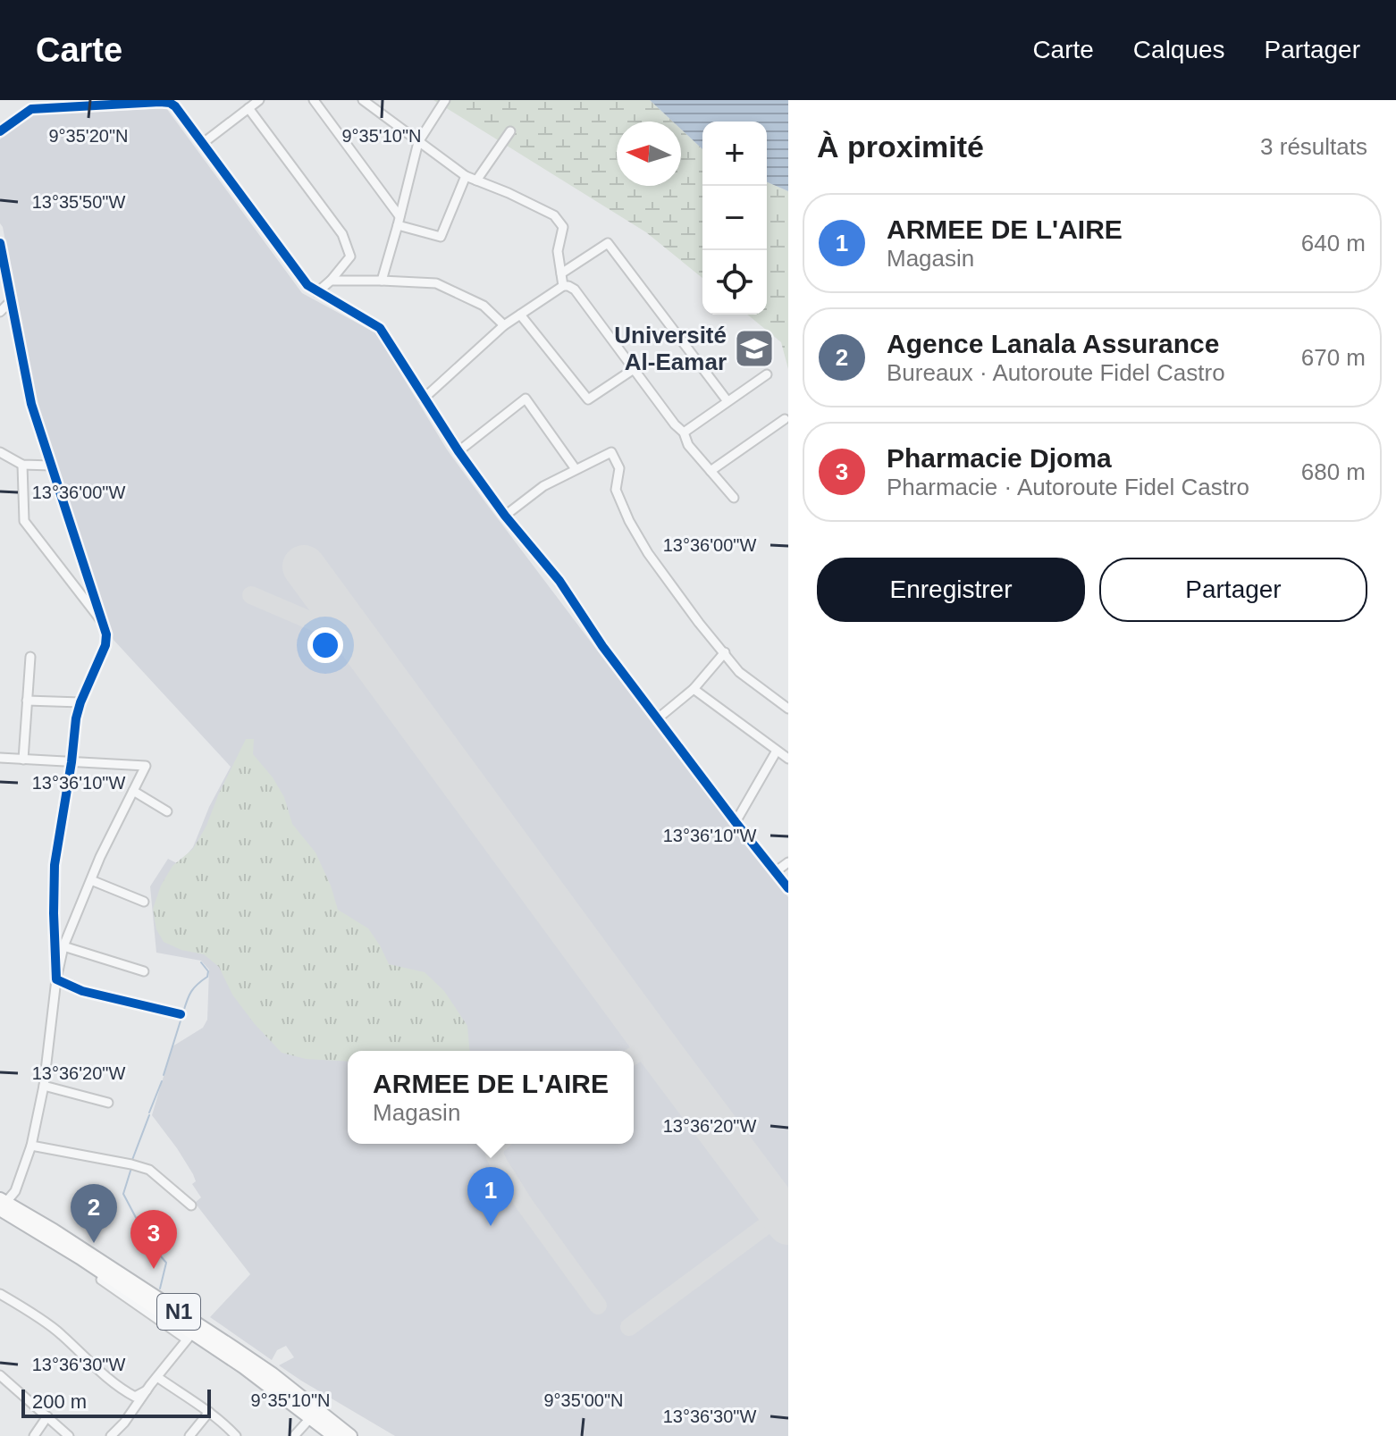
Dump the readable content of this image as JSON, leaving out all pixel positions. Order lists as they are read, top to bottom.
{
  "streets": {
    "highway": ["N1"]
  },
  "places": {
    "school or university": ["Université Al-Eamar"]
  },
  "scale_bar": "200 m",
  "north": "left",
  "page": {
    "header": "Carte",
    "nav": ["Carte", "Calques", "Partager"],
    "heading": ["À proximité", "3 résultats"],
    "map_buttons": ["+", "−"],
    "list": [
      {
        "mark": "1",
        "name": "ARMEE DE L'AIRE",
        "note": "Magasin",
        "value": "640 m"
      },
      {
        "mark": "2",
        "name": "Agence Lanala Assurance",
        "note": "Bureaux · Autoroute Fidel Castro",
        "value": "670 m"
      },
      {
        "mark": "3",
        "name": "Pharmacie Djoma",
        "note": "Pharmacie · Autoroute Fidel Castro",
        "value": "680 m"
      }
    ],
    "buttons": ["Enregistrer", "Partager"],
    "popup": ["ARMEE DE L'AIRE", "Magasin"],
    "pins": ["1", "2", "3"],
    "scale": "200 m"
  },
  "coordinates": [
    "9°35'20\"N",
    "9°35'10\"N",
    "13°35'50\"W",
    "13°36'00\"W",
    "13°36'10\"W",
    "13°36'20\"W",
    "13°36'30\"W",
    "9°35'00\"N"
  ]
}
